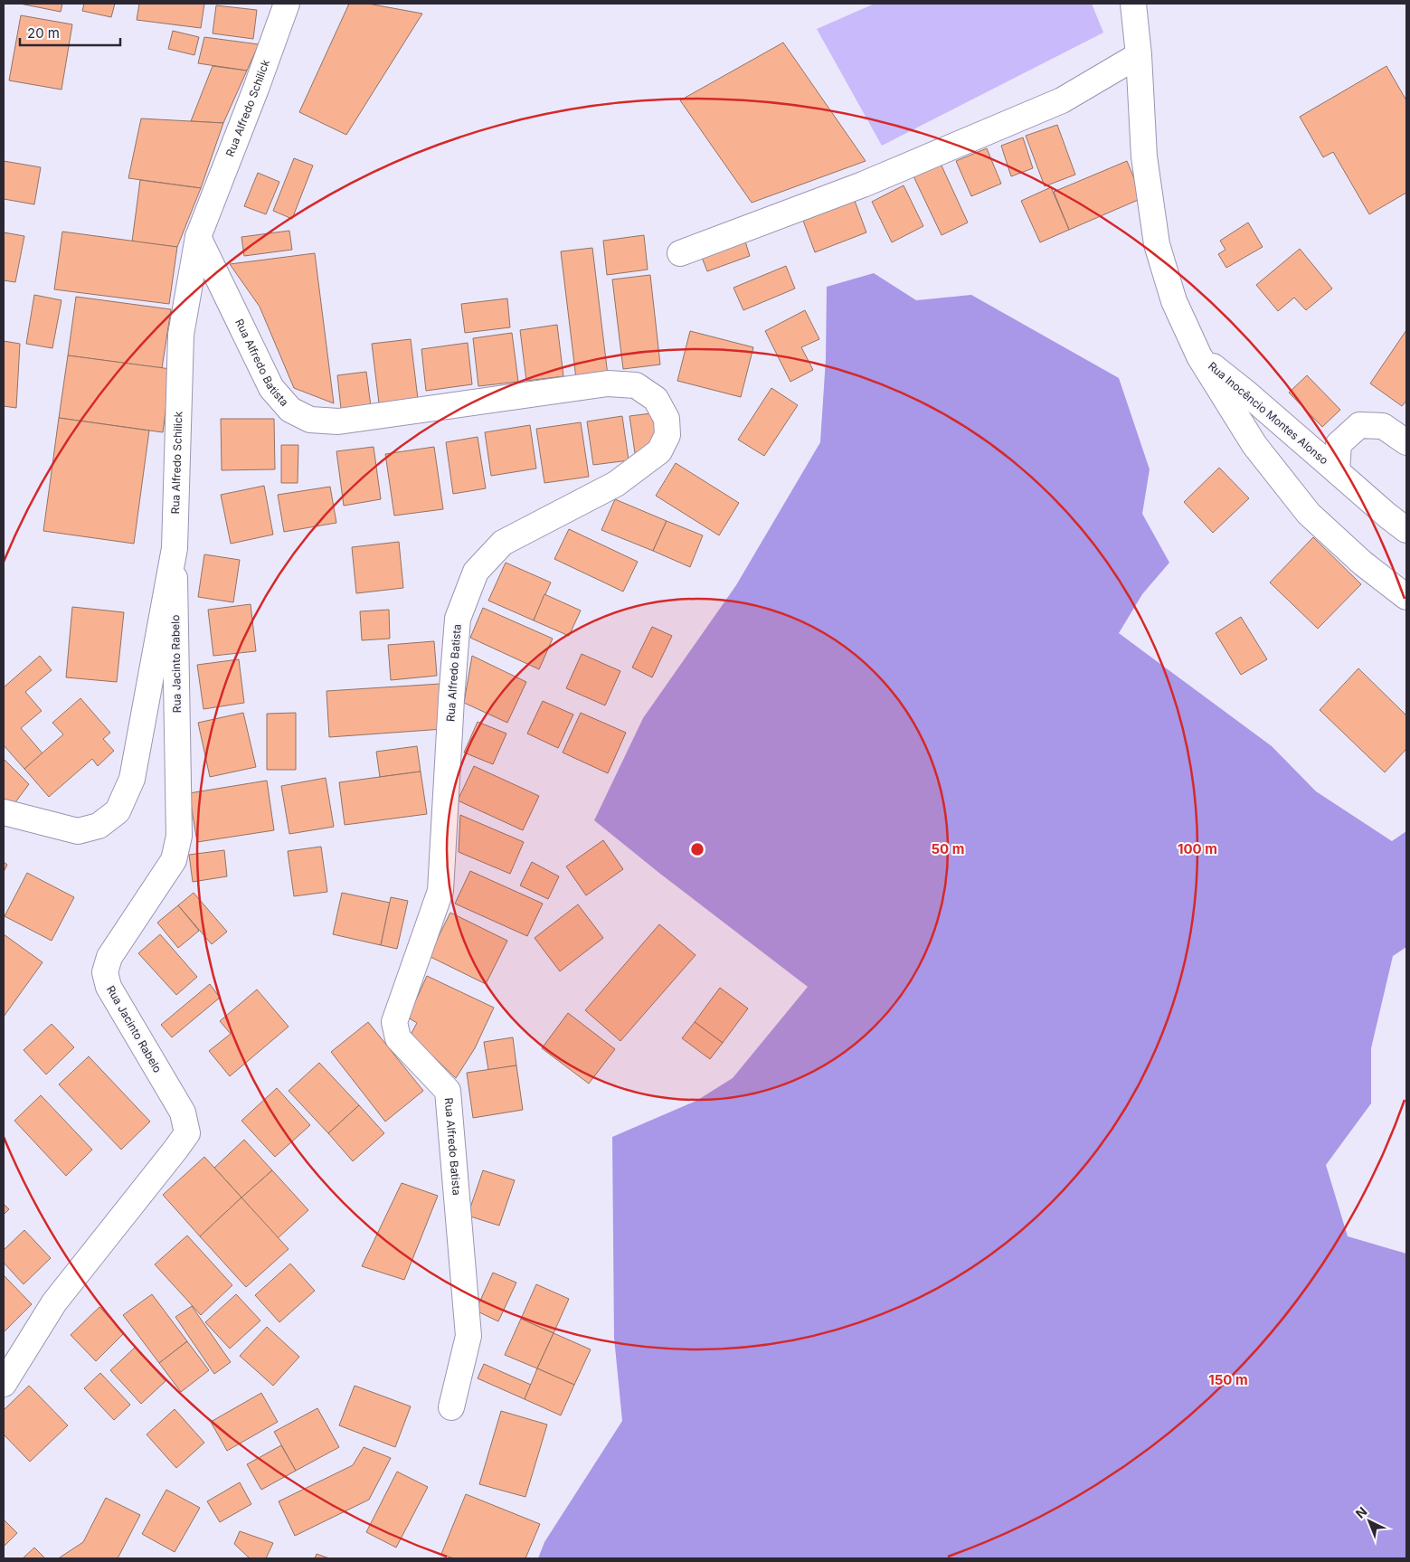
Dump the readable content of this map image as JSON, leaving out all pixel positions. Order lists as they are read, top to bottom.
{
  "streets": {
    "street": [
      "Rua Alfredo Schilick",
      "Rua Alfredo Batista",
      "Rua Inocêncio Montes Alonso",
      "Rua Jacinto Rabelo"
    ]
  },
  "crossings": [
    ["Rua Alfredo Schilick", "Rua Alfredo Batista"],
    ["Rua Alfredo Schilick", "Rua Jacinto Rabelo"]
  ],
  "scale_bar": "20 m",
  "north": "top left",
  "rings": ["50 m", "100 m", "150 m"]
}
